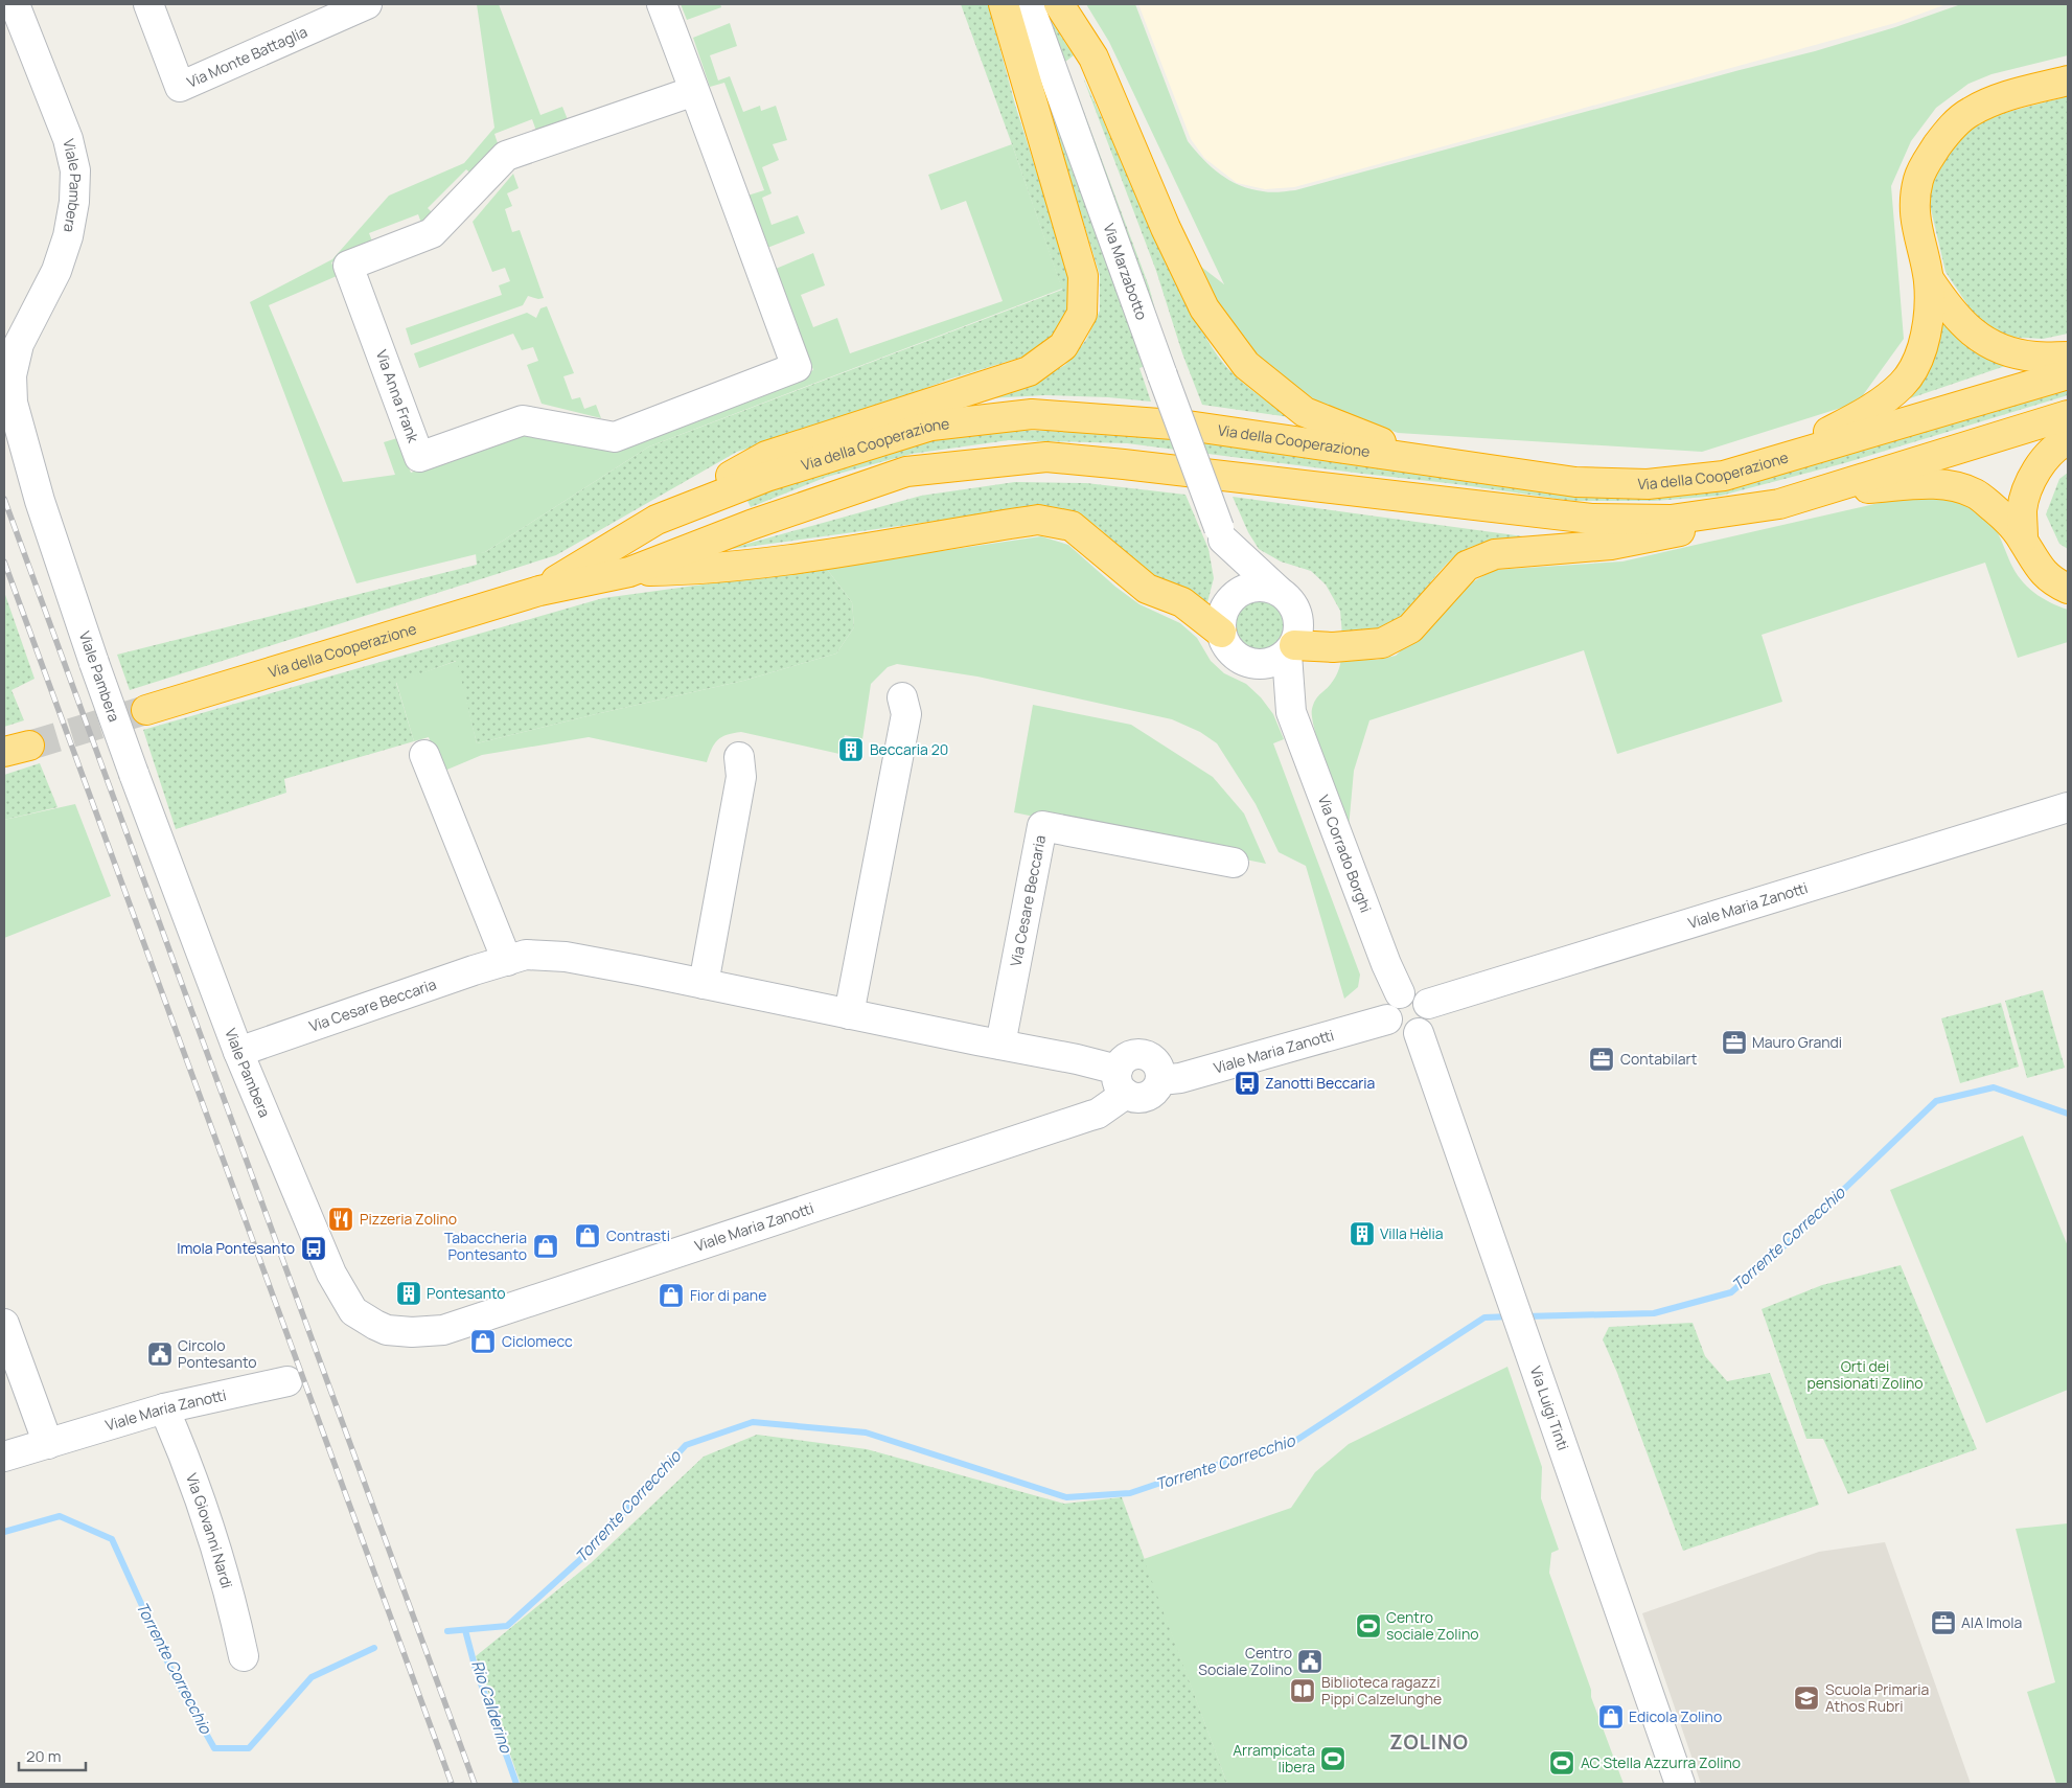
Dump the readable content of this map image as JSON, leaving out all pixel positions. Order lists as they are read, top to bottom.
{
  "streets": {
    "highway": ["Via della Cooperazione"],
    "street": [
      "Via Monte Battaglia",
      "Viale Pambera",
      "Via Marzabotto",
      "Via Anna Frank",
      "Via Corrado Borghi",
      "Via Cesare Beccaria",
      "Viale Maria Zanotti",
      "Via Luigi Tinti",
      "Via Giovanni Nardi"
    ]
  },
  "crossings": [
    ["Viale Pambera", "Via Cesare Beccaria"],
    ["Viale Pambera", "Viale Maria Zanotti"],
    ["Via Marzabotto", "Via Corrado Borghi"],
    ["Via Corrado Borghi", "Viale Maria Zanotti"],
    ["Via Corrado Borghi", "Via Luigi Tinti"],
    ["Via Cesare Beccaria", "Viale Maria Zanotti"],
    ["Viale Maria Zanotti", "Via Luigi Tinti"],
    ["Viale Maria Zanotti", "Via Giovanni Nardi"]
  ],
  "districts": ["ZOLINO"],
  "water": ["Torrente Correcchio", "Rio Calderino"],
  "parks": ["Orti dei pensionati Zolino"],
  "places": {
    "building": ["Beccaria 20", "Villa Hèlia", "Pontesanto"],
    "office": ["Mauro Grandi", "Contabilart", "AIA Imola"],
    "bus stop": ["Zanotti Beccaria", "Imola Pontesanto"],
    "restaurant": ["Pizzeria Zolino"],
    "shop": [
      "Contrasti",
      "Tabaccheria Pontesanto",
      "Fior di pane",
      "Ciclomecc",
      "Edicola Zolino"
    ],
    "public building": ["Circolo Pontesanto", "Centro Sociale Zolino"],
    "sports": ["Centro sociale Zolino", "Arrampicata libera", "AC Stella Azzurra Zolino"],
    "library": ["Biblioteca ragazzi Pippi Calzelunghe"],
    "school or university": ["Scuola Primaria Athos Rubri"]
  },
  "scale_bar": "20 m"
}
